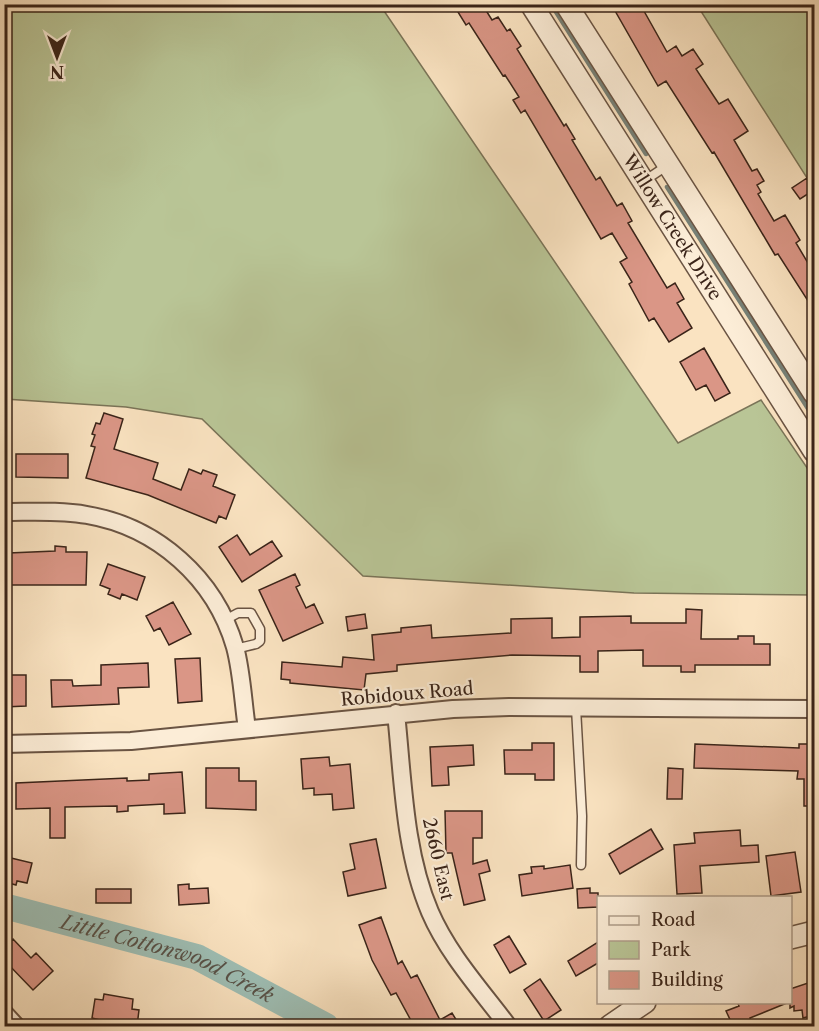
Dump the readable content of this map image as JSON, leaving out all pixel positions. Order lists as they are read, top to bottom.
{
  "streets": {
    "street": ["Willow Creek Drive", "Robidoux Road", "2660 East"]
  },
  "crossings": [
    ["Robidoux Road", "2660 East"]
  ],
  "water": ["Little Cottonwood Creek"],
  "legend": ["Road", "Park", "Building"],
  "north": "bottom"
}
